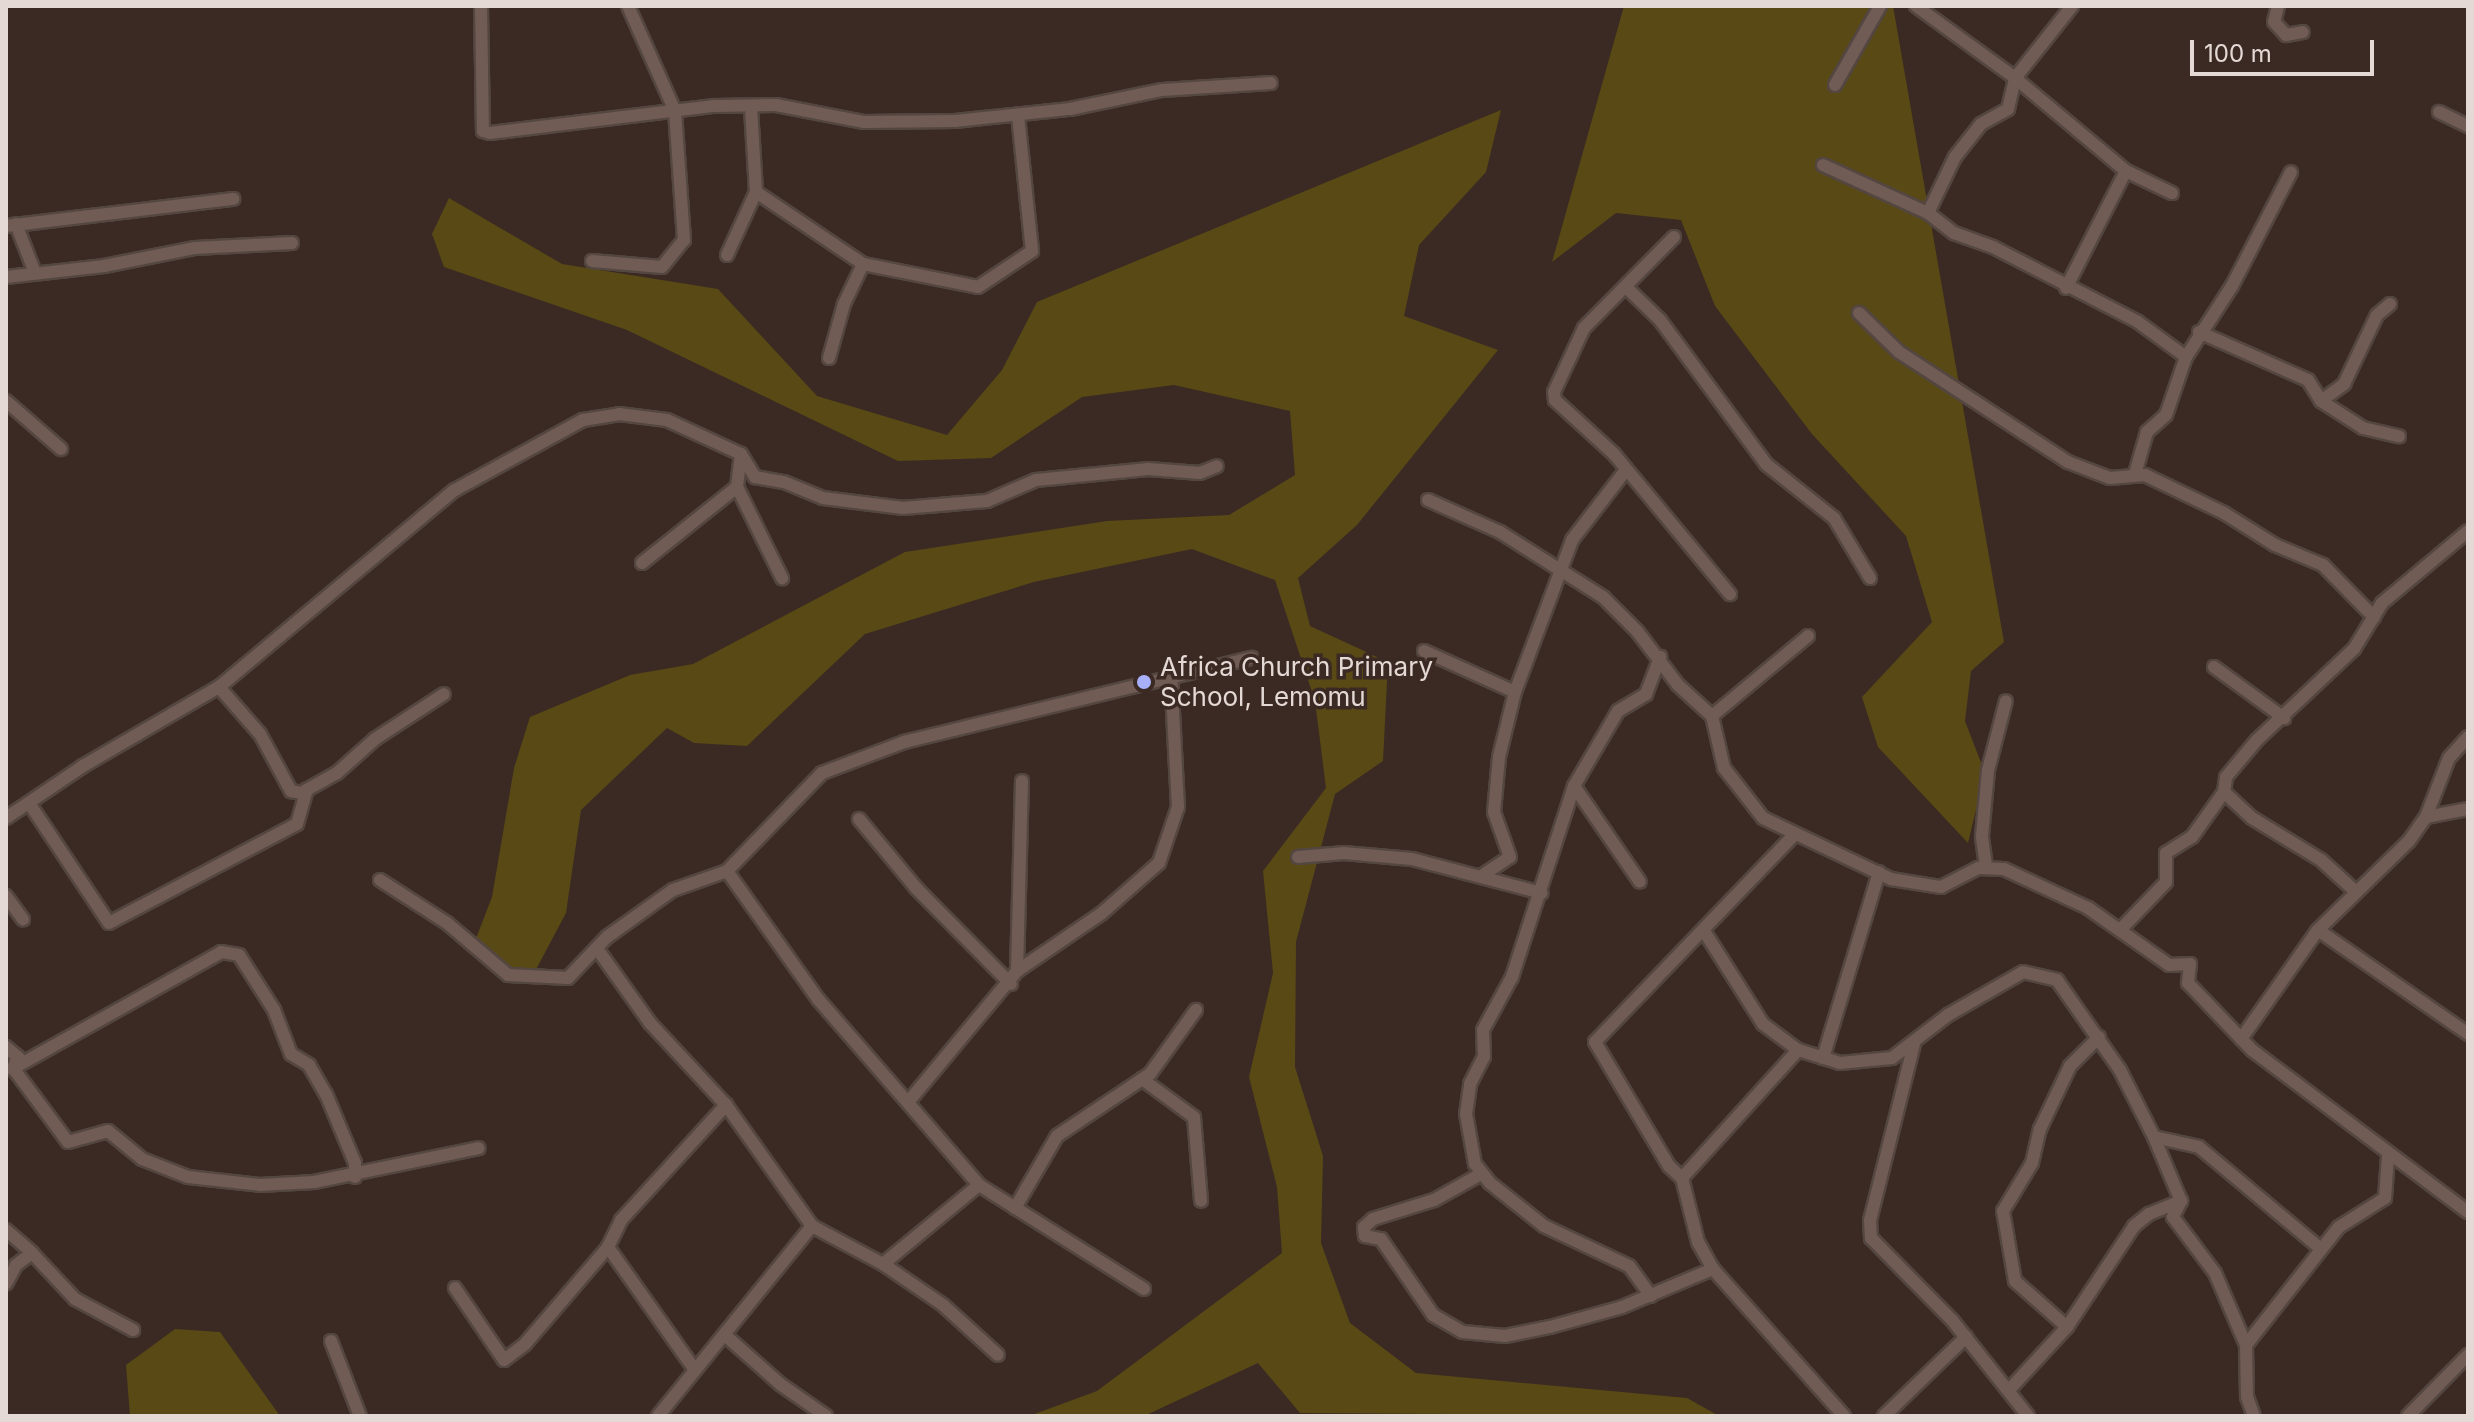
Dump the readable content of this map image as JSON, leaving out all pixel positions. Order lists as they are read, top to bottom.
{
  "places": ["Africa Church Primary School, Lemomu"],
  "scale_bar": "100 m"
}
